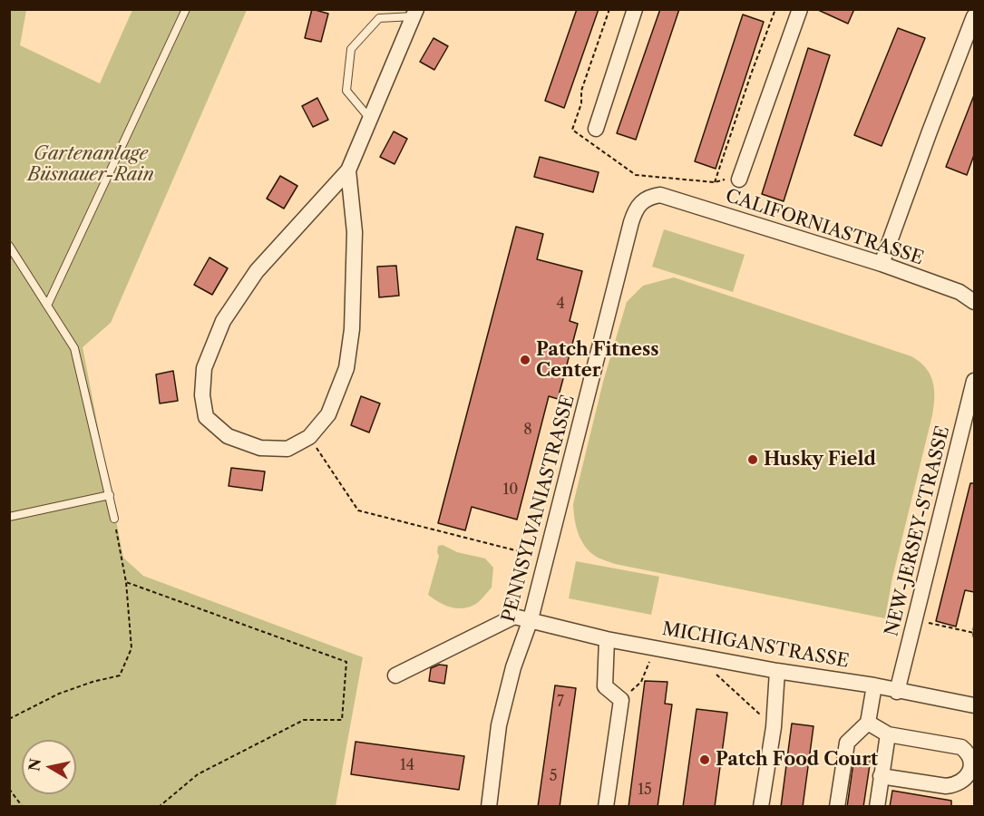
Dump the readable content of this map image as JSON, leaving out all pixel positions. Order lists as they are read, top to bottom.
{
  "streets": {
    "street": [
      "CALIFORNIASTRASSE",
      "PENNSYLVANIASTRASSE",
      "NEW-JERSEY-STRASSE",
      "MICHIGANSTRASSE"
    ]
  },
  "crossings": [
    ["CALIFORNIASTRASSE", "PENNSYLVANIASTRASSE"],
    ["PENNSYLVANIASTRASSE", "MICHIGANSTRASSE"],
    ["NEW-JERSEY-STRASSE", "MICHIGANSTRASSE"]
  ],
  "parks": ["Gartenanlage Büsnauer-Rain"],
  "places": ["Patch Fitness Center", "Husky Field", "Patch Food Court"],
  "house_numbers": [
    "4",
    "8",
    "10",
    "7",
    "14",
    "5",
    "15"
  ],
  "north": "left"
}
